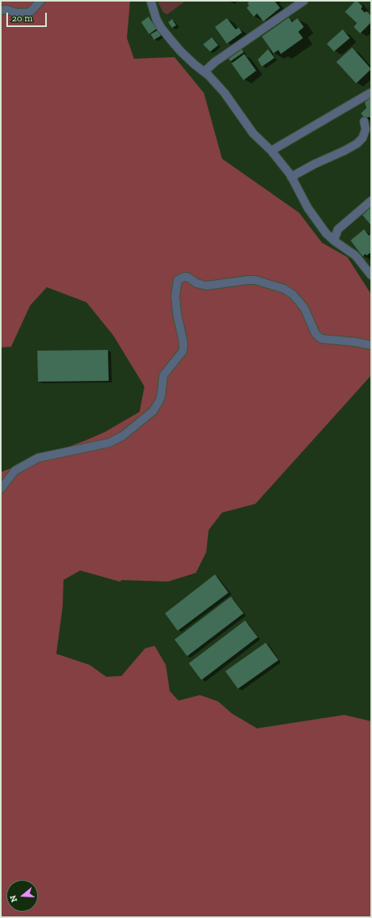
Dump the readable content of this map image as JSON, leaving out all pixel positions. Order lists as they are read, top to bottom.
{
  "scale_bar": "20 m",
  "north": "left"
}
